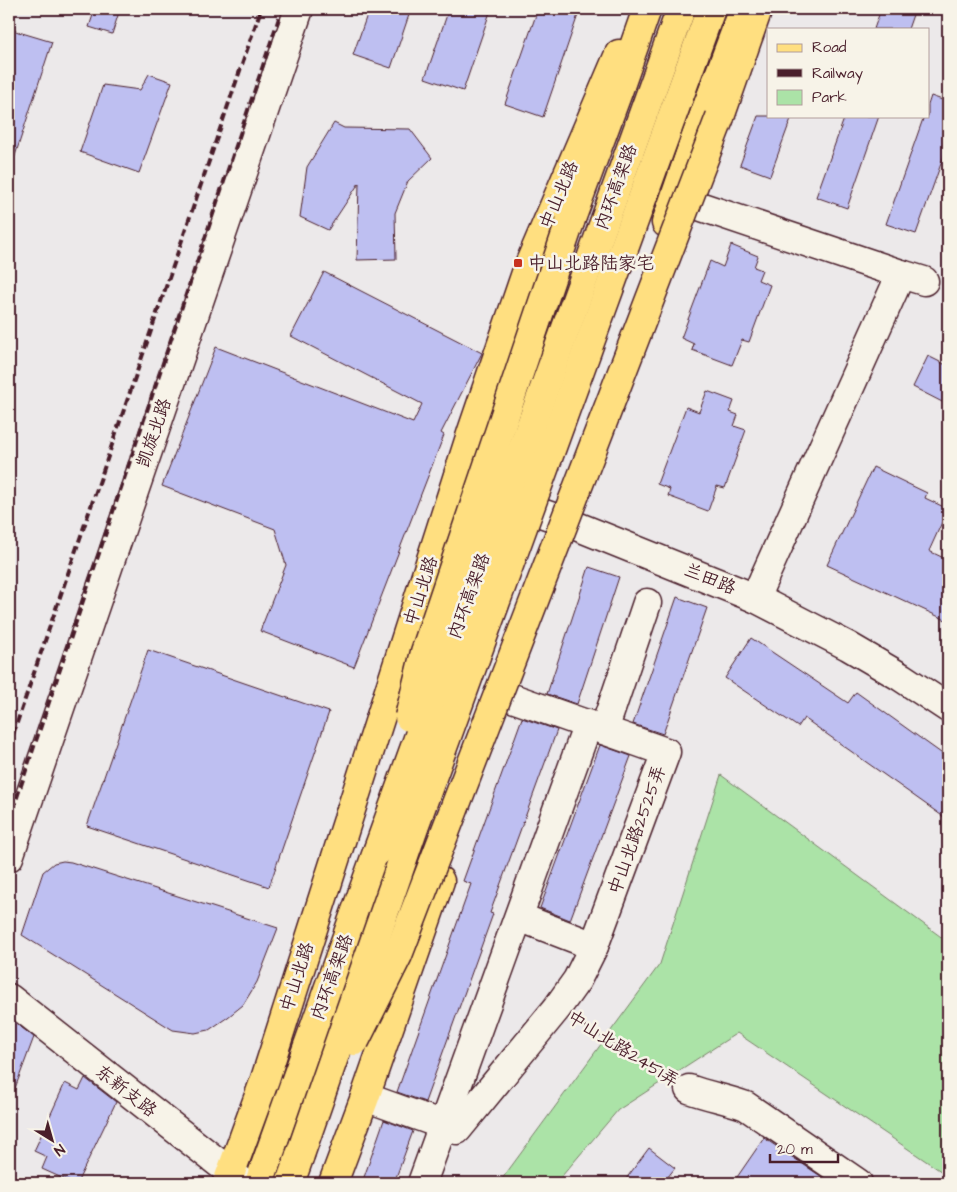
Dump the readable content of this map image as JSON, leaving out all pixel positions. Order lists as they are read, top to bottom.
{
  "streets": {
    "main road": ["内环高架路", "中山北路"],
    "street": [
      "凯旋北路",
      "兰田路",
      "中山北路2525弄",
      "中山北路2451弄",
      "东新支路"
    ]
  },
  "crossings": [
    ["中山北路", "兰田路"],
    ["中山北路", "东新支路"],
    ["中山北路2525弄", "中山北路2451弄"]
  ],
  "places": {
    "transit": ["中山北路陆家宅"]
  },
  "legend": ["Road", "Railway", "Park"],
  "scale_bar": "20 m",
  "north": "bottom right"
}
